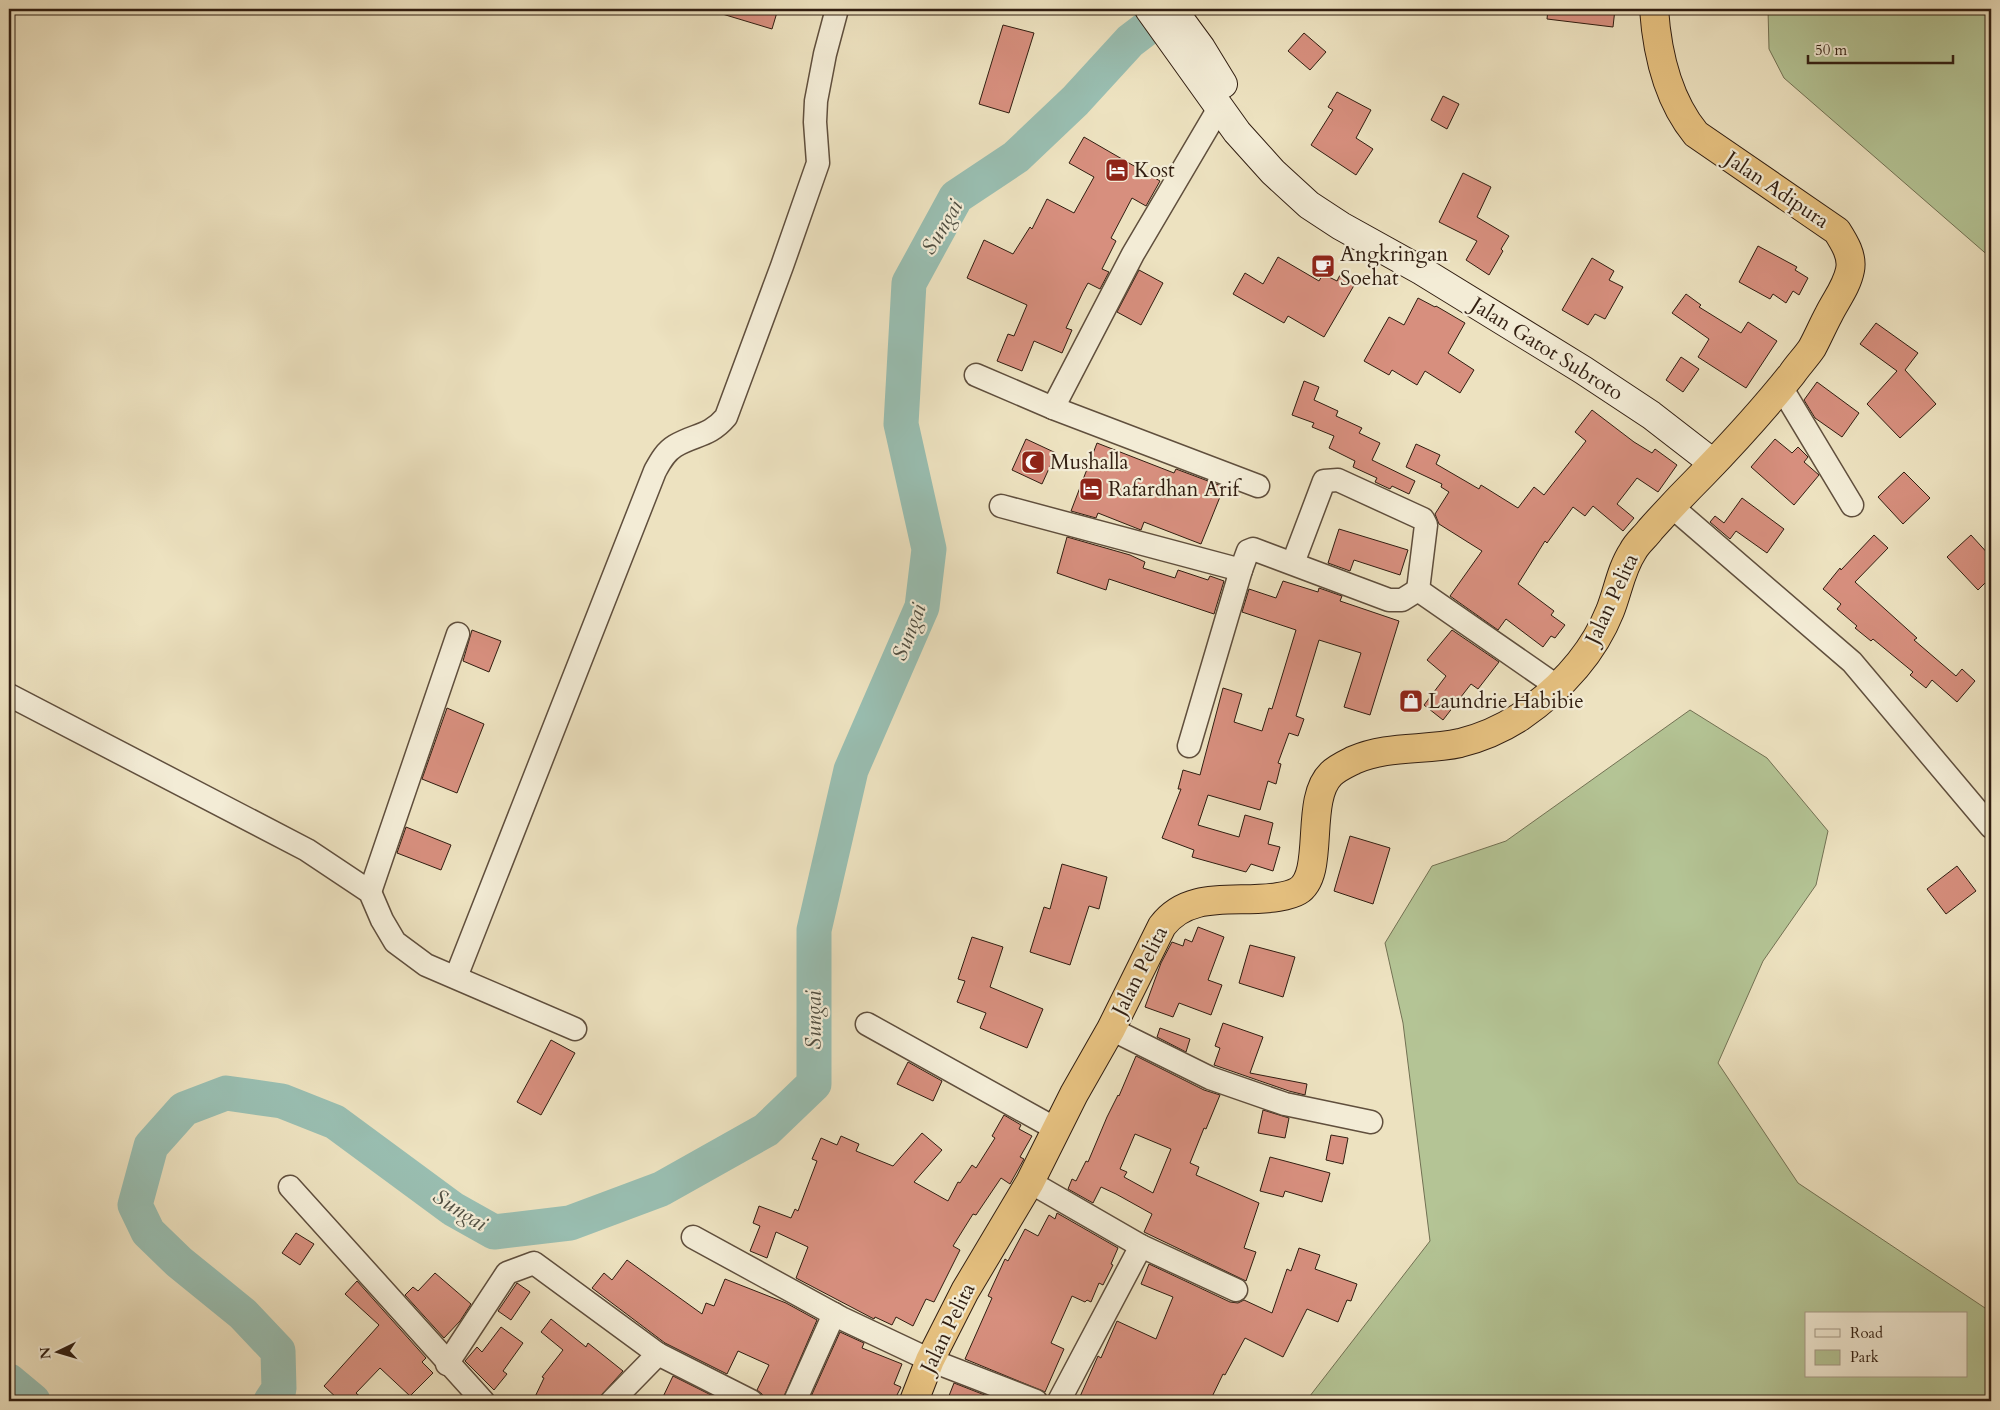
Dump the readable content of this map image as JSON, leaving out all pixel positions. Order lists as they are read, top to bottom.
{
  "streets": {
    "highway": ["Jalan Adipura", "Jalan Pelita"],
    "street": ["Jalan Gatot Subroto"]
  },
  "crossings": [
    ["Jalan Adipura", "Jalan Gatot Subroto"],
    ["Jalan Adipura", "Jalan Pelita"],
    ["Jalan Gatot Subroto", "Jalan Pelita"]
  ],
  "water": ["Sungai"],
  "places": {
    "hotel": ["Kost", "Rafardhan Arif"],
    "cafe": ["Angkringan Soehat"],
    "mosque": ["Mushalla"],
    "shop": ["Laundrie Habibie"]
  },
  "legend": ["Road", "Park"],
  "scale_bar": "50 m",
  "north": "left"
}
